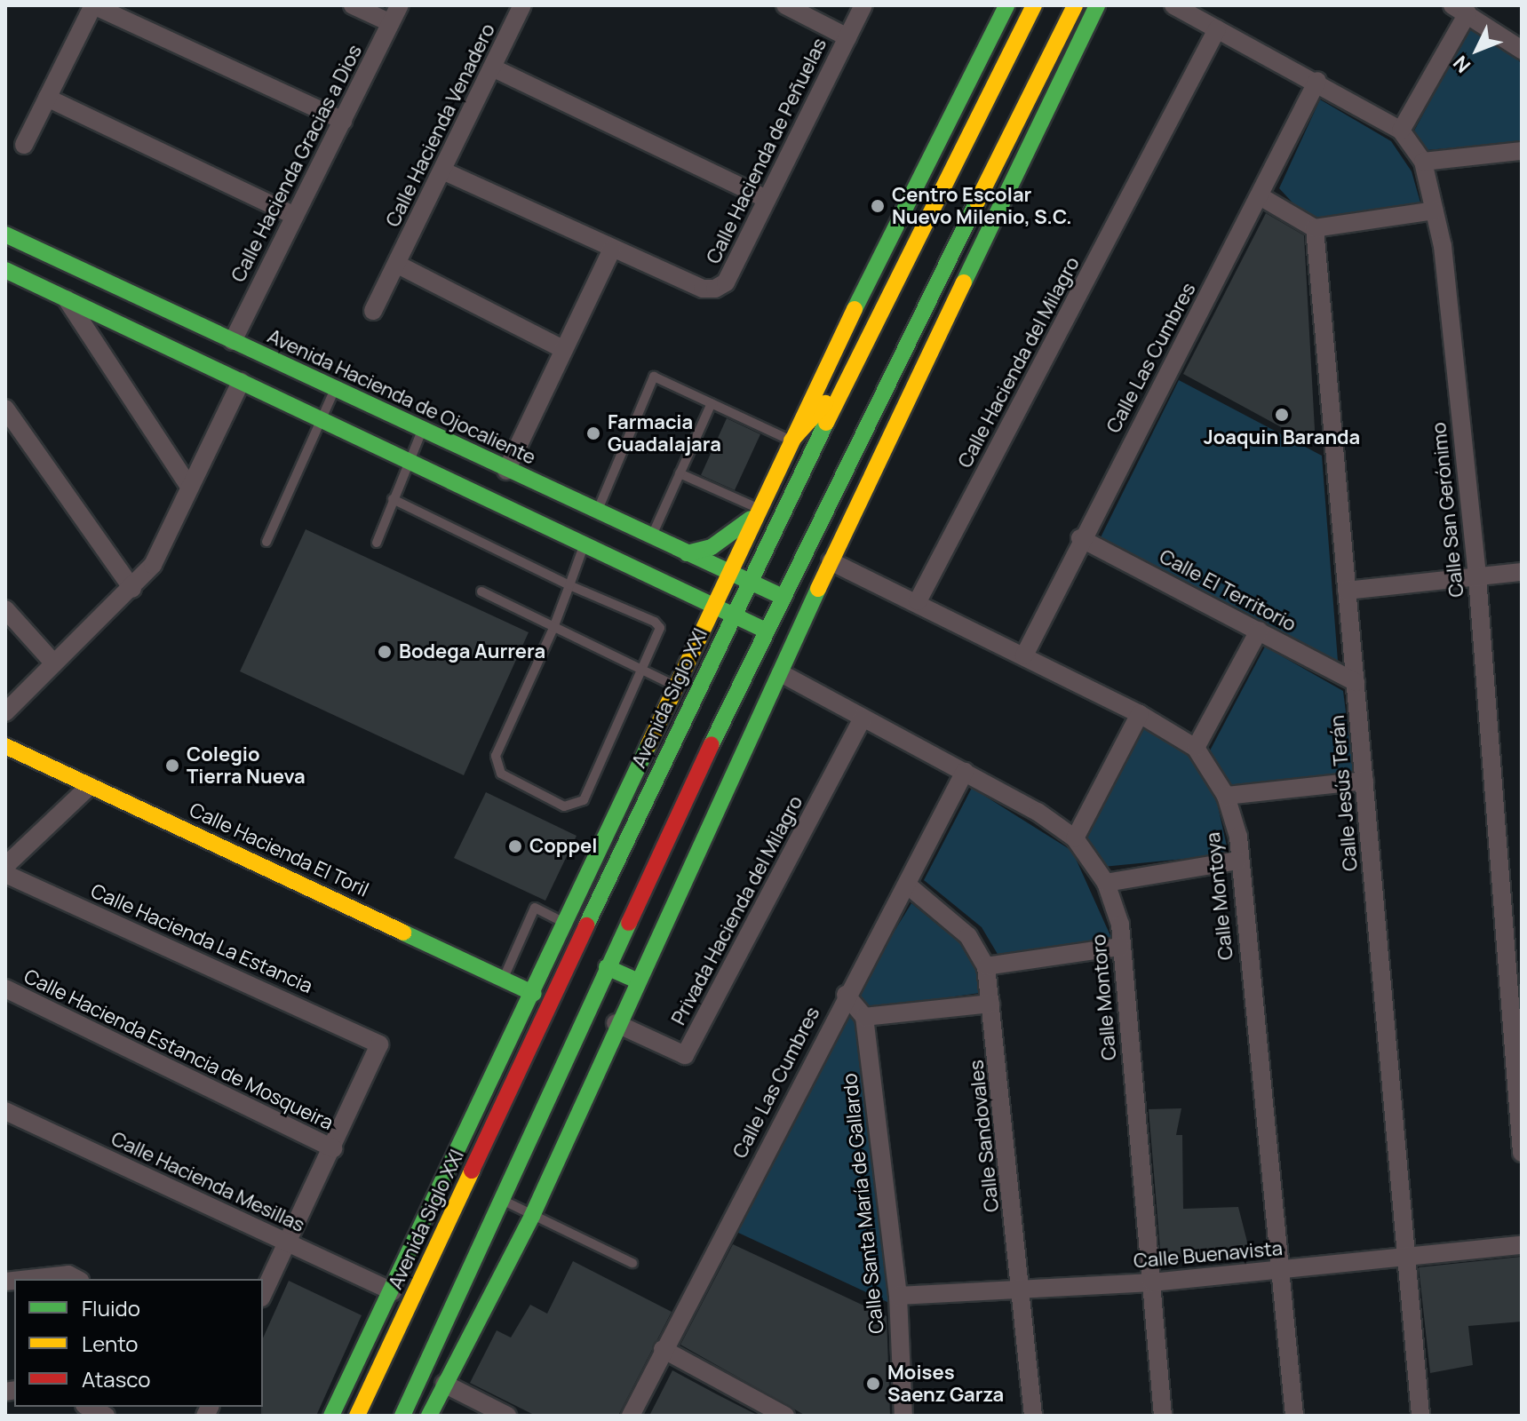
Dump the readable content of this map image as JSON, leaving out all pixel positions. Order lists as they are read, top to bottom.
{
  "streets": {
    "main road": ["Avenida Hacienda de Ojocaliente", "Avenida Siglo XXI", "Calle Hacienda El Toril"],
    "street": [
      "Calle Hacienda Venadero",
      "Calle Hacienda de Peñuelas",
      "Calle Hacienda Gracias a Dios",
      "Calle Las Cumbres",
      "Calle Hacienda del Milagro",
      "Calle San Gerónimo",
      "Calle El Territorio",
      "Calle Jesús Terán",
      "Calle Montoya",
      "Privada Hacienda del Milagro",
      "Calle Hacienda La Estancia",
      "Calle Montoro",
      "Calle Hacienda Estancia de Mosqueira",
      "Calle Sandovales",
      "Calle Hacienda Mesillas",
      "Calle Santa María de Gallardo",
      "Calle Buenavista"
    ]
  },
  "crossings": [
    ["Calle Hacienda Gracias a Dios", "Avenida Hacienda de Ojocaliente"],
    ["Calle Las Cumbres", "Calle San Gerónimo"],
    ["Calle Las Cumbres", "Calle El Territorio"],
    ["Calle Las Cumbres", "Calle Montoya"],
    ["Calle Las Cumbres", "Calle Montoro"],
    ["Calle Las Cumbres", "Calle Sandovales"],
    ["Calle Hacienda del Milagro", "Calle San Gerónimo"],
    ["Calle Hacienda del Milagro", "Calle Montoya"],
    ["Avenida Hacienda de Ojocaliente", "Avenida Siglo XXI"],
    ["Calle El Territorio", "Calle Jesús Terán"],
    ["Avenida Siglo XXI", "Calle Hacienda El Toril"],
    ["Avenida Siglo XXI", "Calle Hacienda Mesillas"],
    ["Calle Jesús Terán", "Calle Buenavista"],
    ["Calle Montoya", "Calle Buenavista"],
    ["Privada Hacienda del Milagro", "Calle Montoro"],
    ["Calle Hacienda La Estancia", "Calle Hacienda Estancia de Mosqueira"],
    ["Calle Montoro", "Calle Buenavista"],
    ["Calle Sandovales", "Calle Buenavista"],
    ["Calle Santa María de Gallardo", "Calle Buenavista"]
  ],
  "places": [
    "Centro Escolar Nuevo Milenio, S.C.",
    "Joaquin Baranda",
    "Farmacia Guadalajara",
    "Bodega Aurrera",
    "Colegio Tierra Nueva",
    "Coppel",
    "Moises Saenz Garza"
  ],
  "legend": ["Fluido", "Lento", "Atasco"],
  "north": "bottom left"
}
